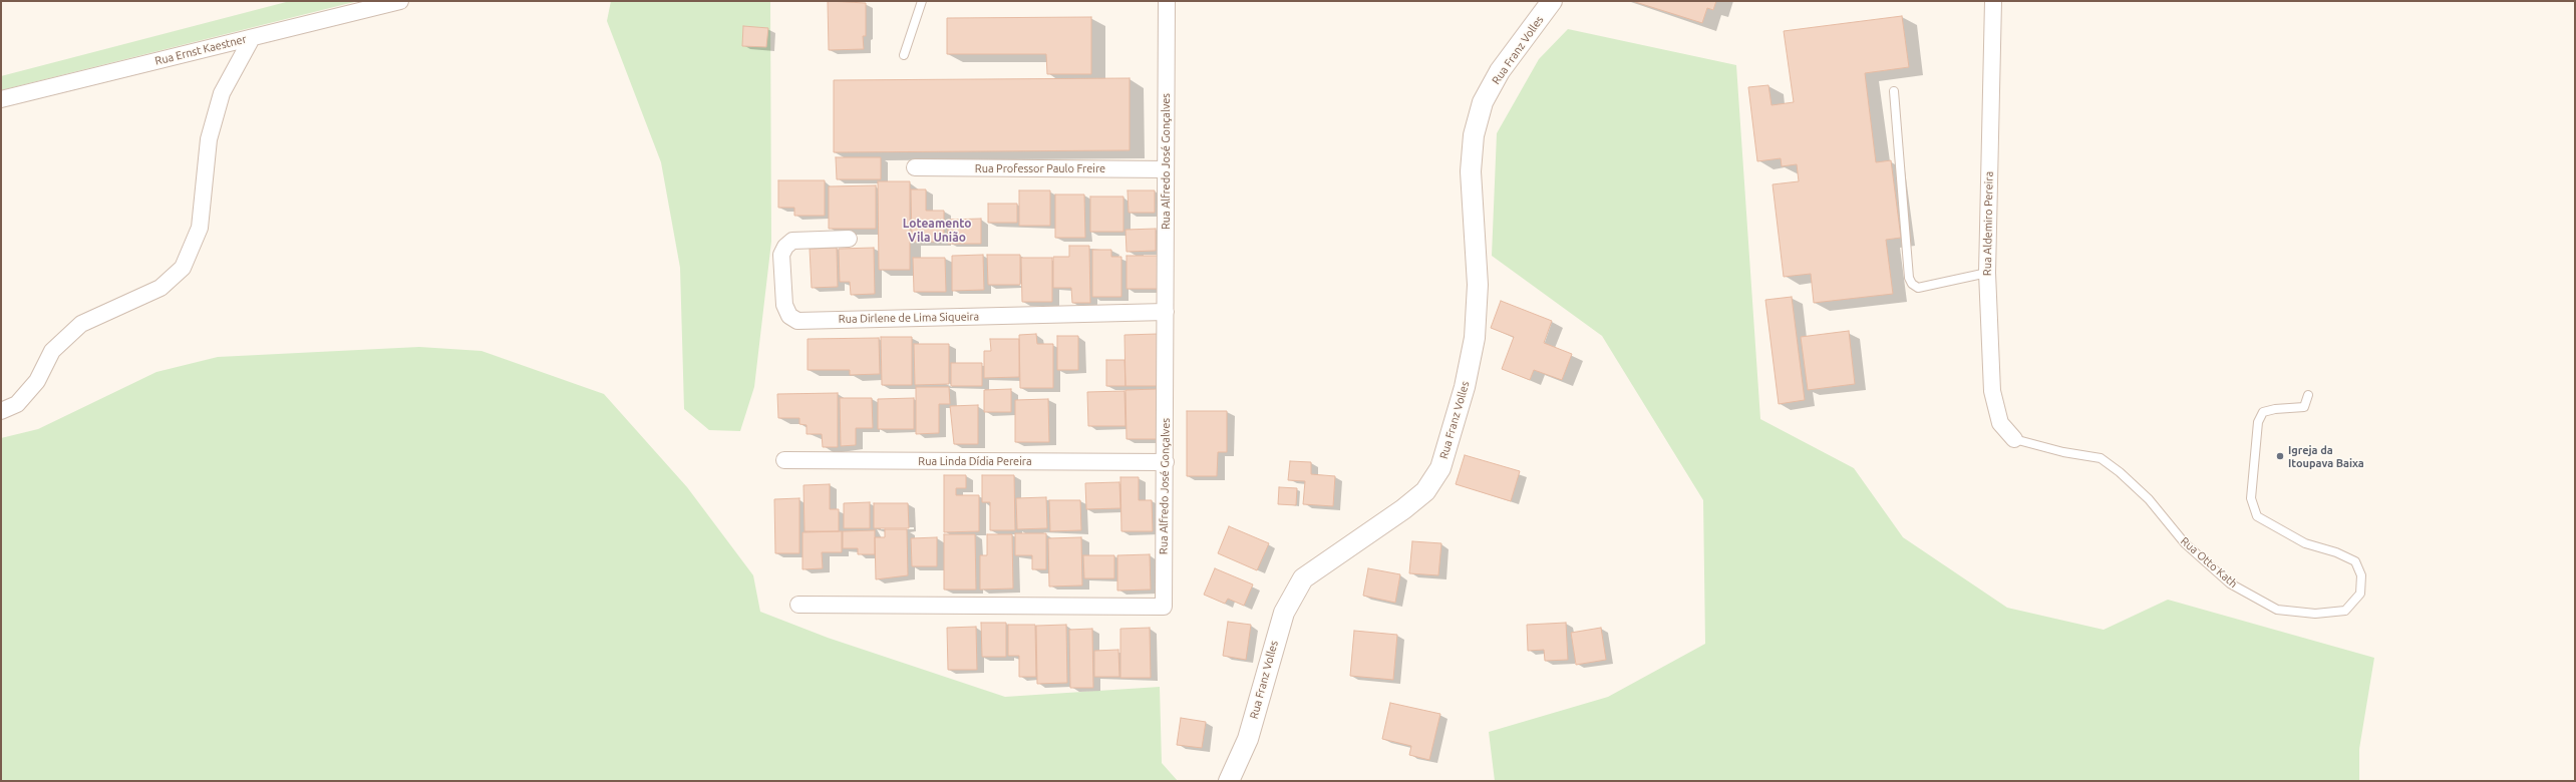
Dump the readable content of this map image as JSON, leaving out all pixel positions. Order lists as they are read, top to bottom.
{
  "streets": {
    "street": [
      "Rua Ernst Kaestner",
      "Rua Franz Volles",
      "Rua Alfredo José Gonçalves",
      "Rua Professor Paulo Freire",
      "Rua Aldemiro Pereira",
      "Rua Dirlene de Lima Siqueira",
      "Rua Linda Dídia Pereira"
    ],
    "lane": ["Rua Otto Kath"]
  },
  "crossings": [
    ["Rua Alfredo José Gonçalves", "Rua Professor Paulo Freire"],
    ["Rua Alfredo José Gonçalves", "Rua Dirlene de Lima Siqueira"],
    ["Rua Alfredo José Gonçalves", "Rua Linda Dídia Pereira"],
    ["Rua Aldemiro Pereira", "Rua Otto Kath"]
  ],
  "districts": ["Loteamento Vila União"],
  "places": ["Igreja da Itoupava Baixa"]
}
